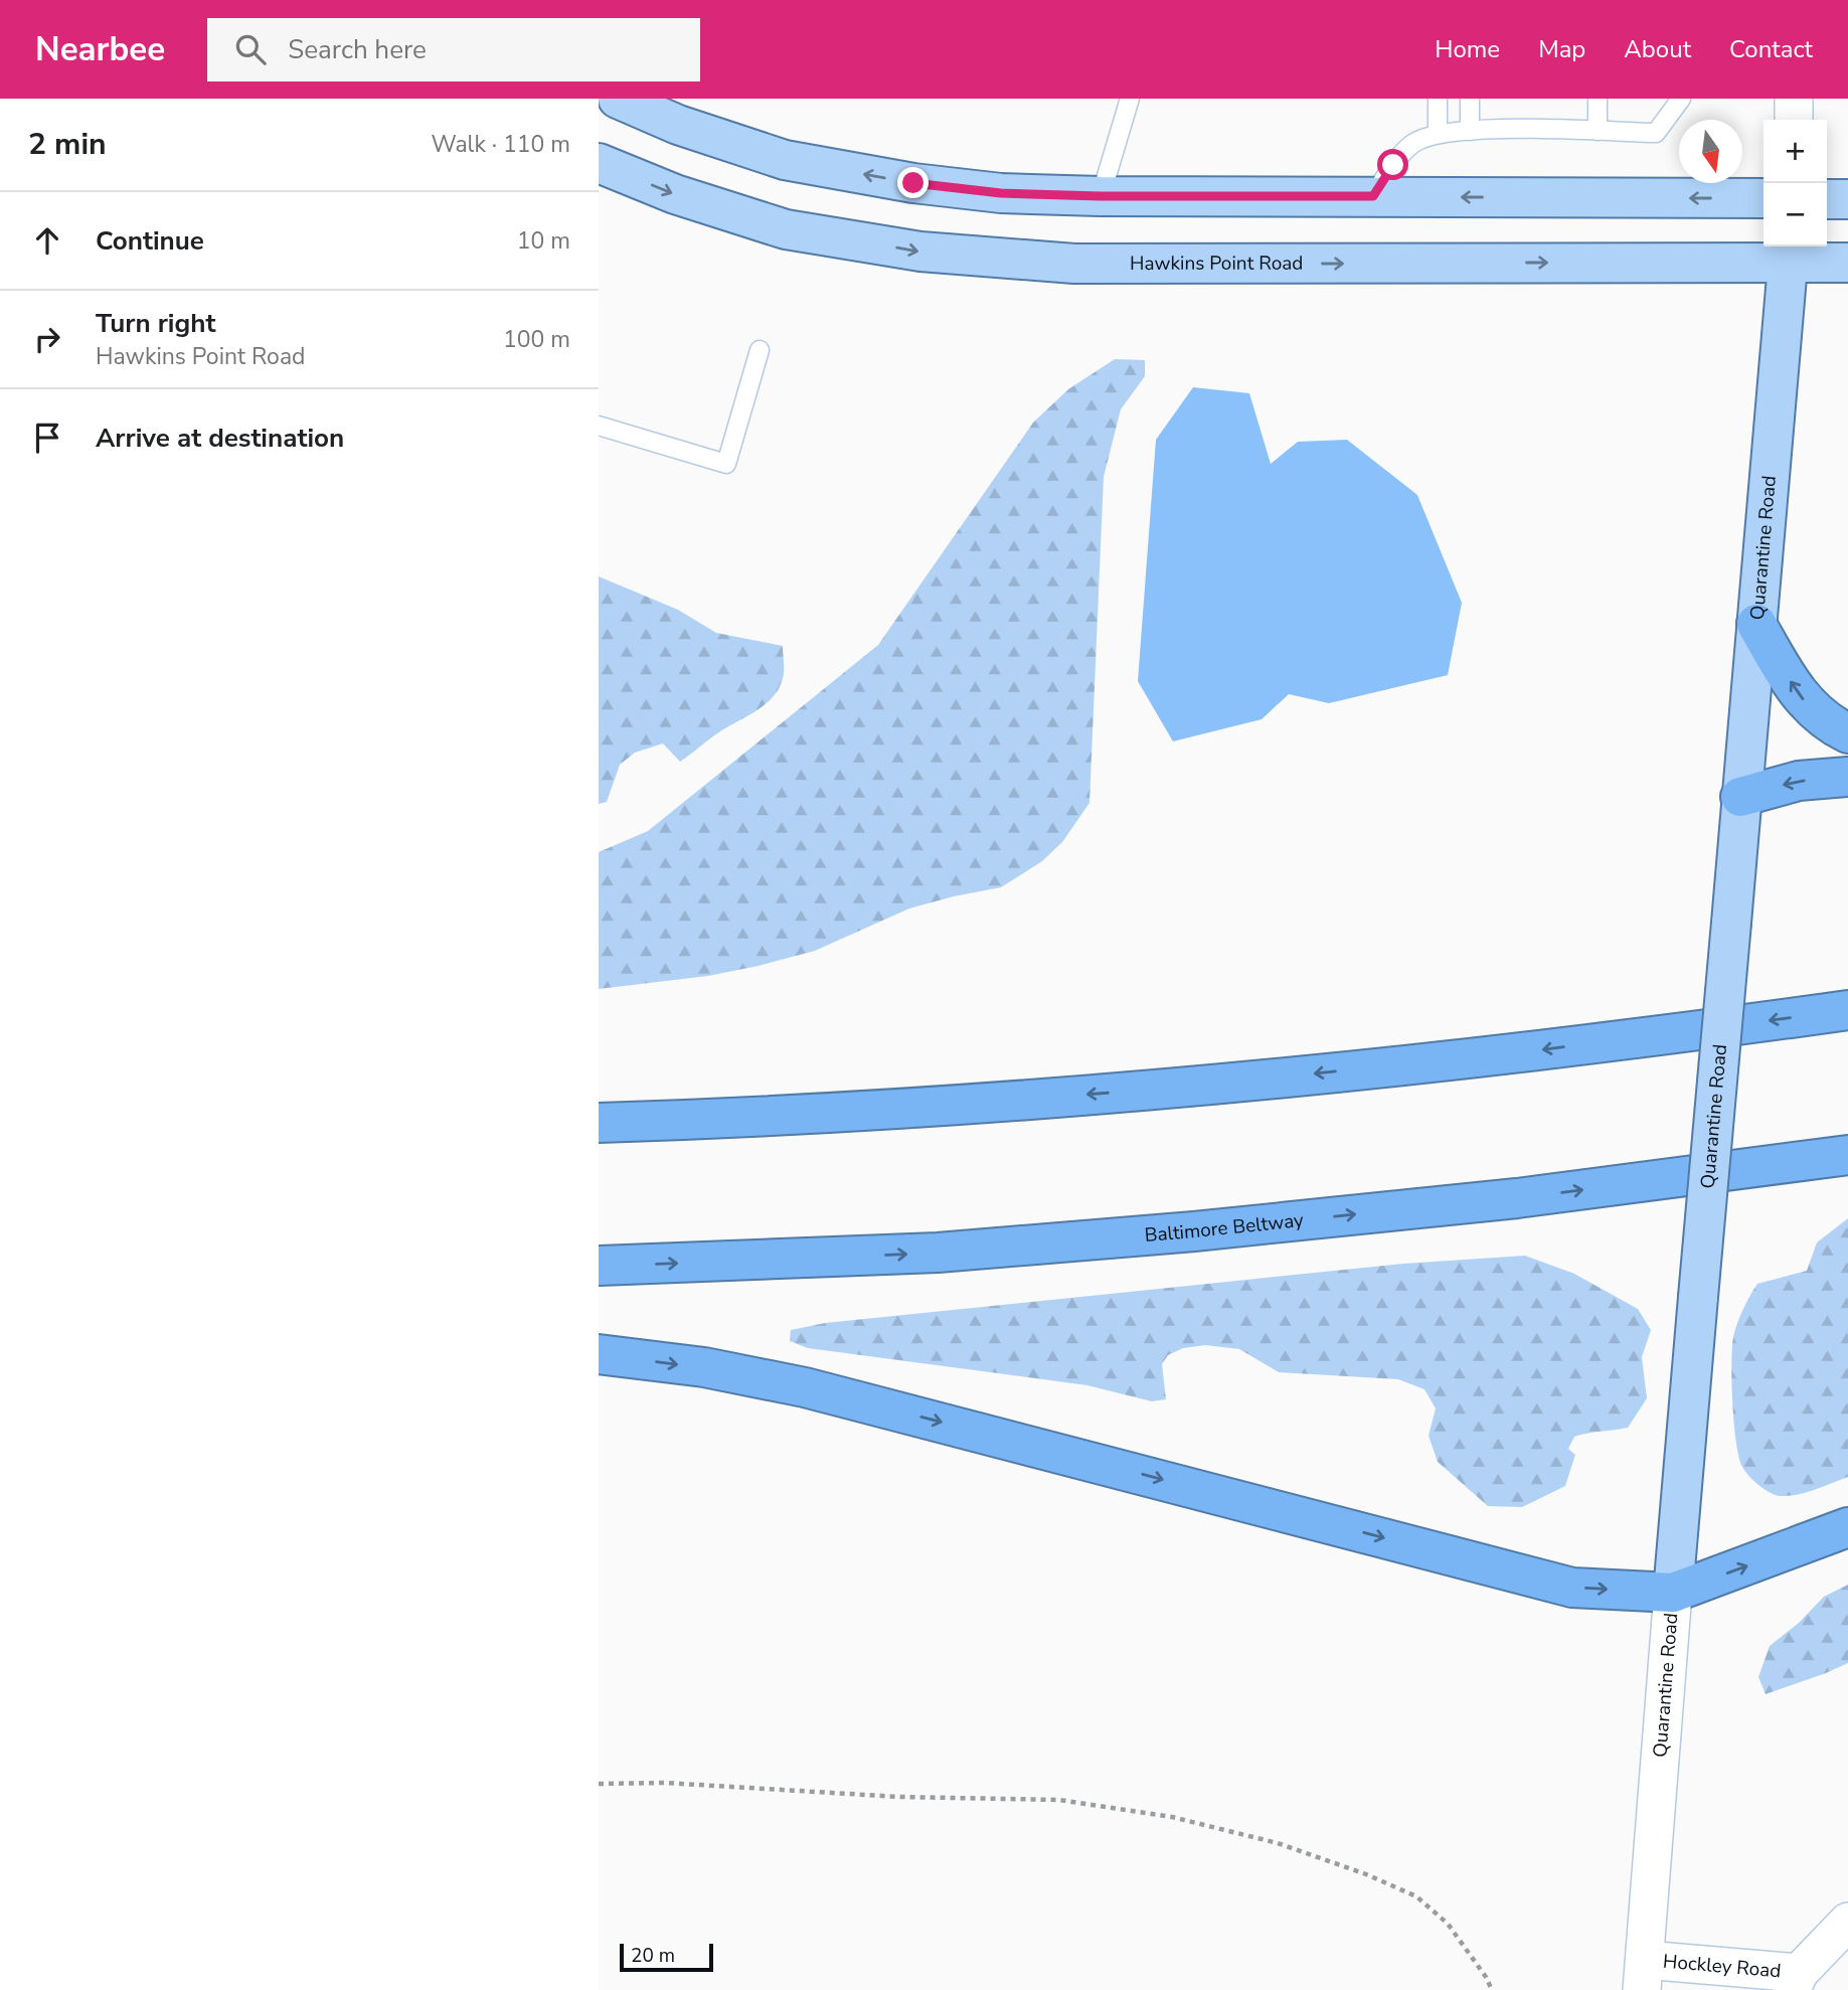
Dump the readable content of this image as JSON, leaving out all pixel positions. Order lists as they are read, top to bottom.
{
  "streets": {
    "highway": ["Baltimore Beltway"],
    "main road": ["Hawkins Point Road", "Quarantine Road"],
    "street": ["Hockley Road"]
  },
  "crossings": [
    ["Hawkins Point Road", "Quarantine Road"],
    ["Quarantine Road", "Hockley Road"]
  ],
  "scale_bar": "20 m",
  "north": "bottom",
  "page": {
    "header": "Nearbee",
    "search": "Search here",
    "nav": [
      "Home",
      "Map",
      "About",
      "Contact"
    ],
    "heading": ["2 min", "Walk · 110 m"],
    "map_buttons": ["+", "−"],
    "list": [
      ["Continue", "10 m"],
      ["Turn right", "Hawkins Point Road", "100 m"],
      "Arrive at destination"
    ],
    "scale": "20 m"
  }
}
